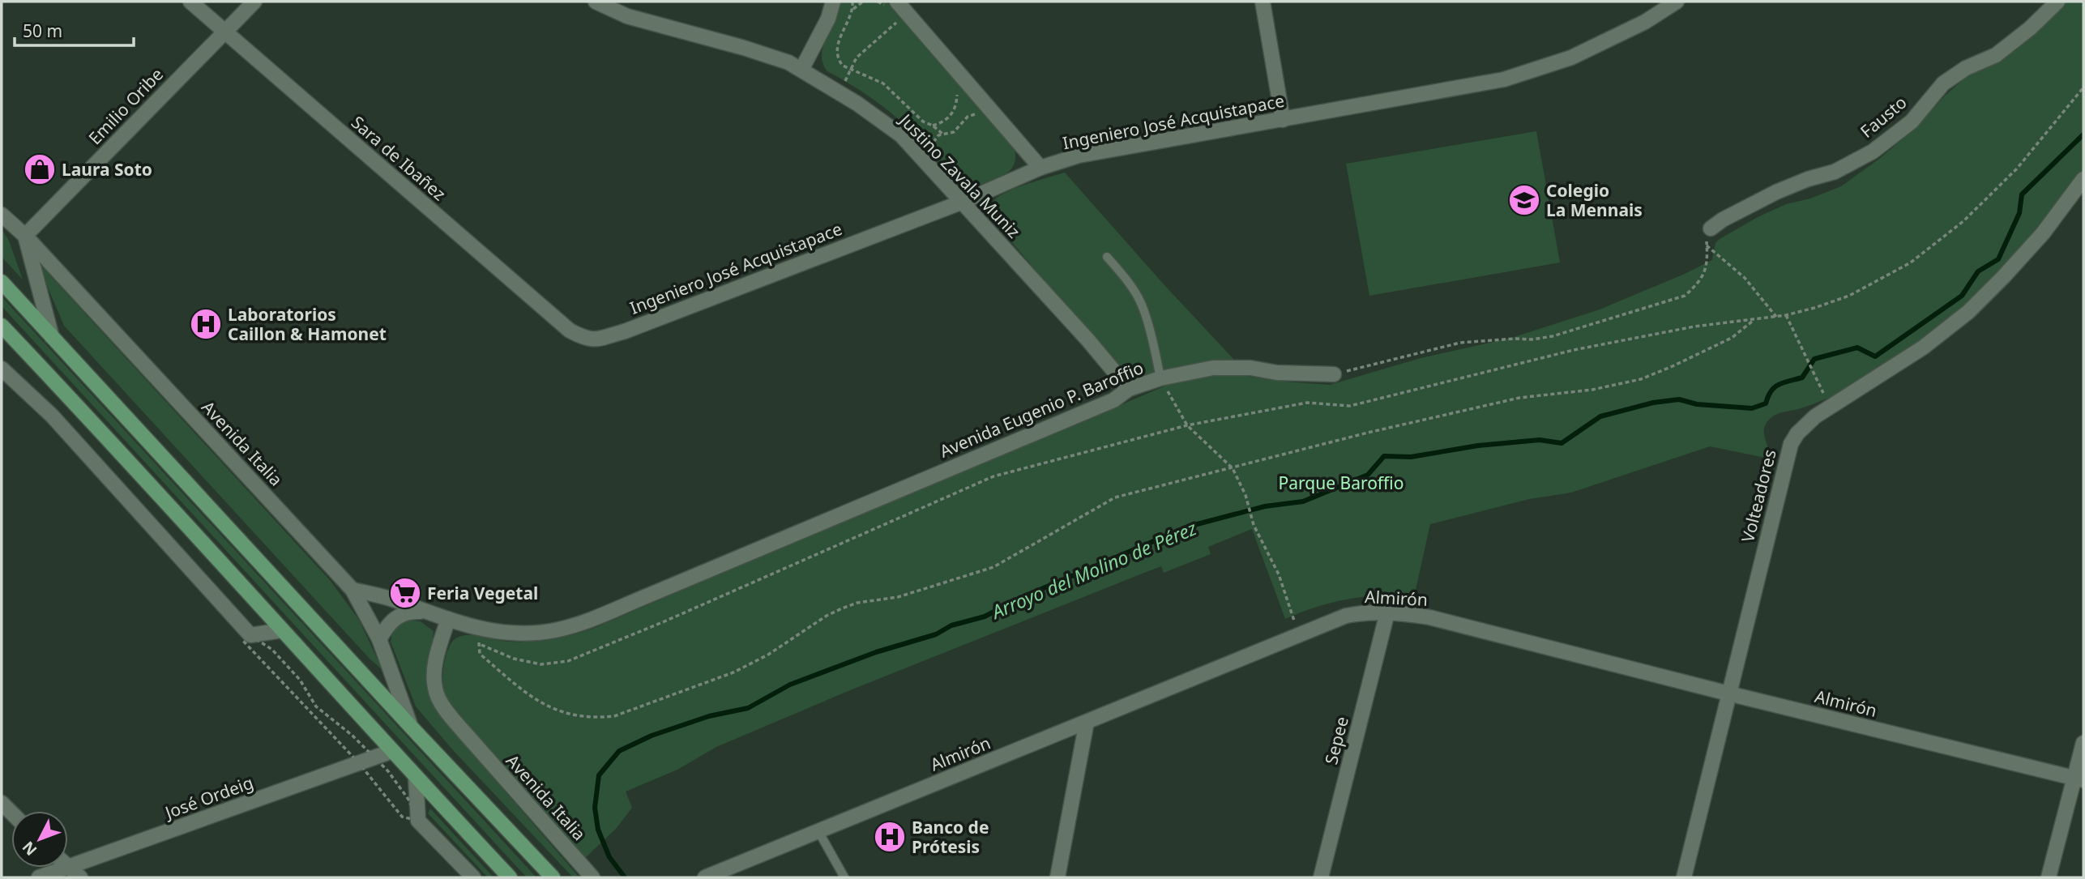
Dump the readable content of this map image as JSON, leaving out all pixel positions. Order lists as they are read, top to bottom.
{
  "streets": {
    "main road": ["Avenida Italia"],
    "street": [
      "Emilio Oribe",
      "Fausto",
      "Ingeniero José Acquistapace",
      "Sara de Ibañez",
      "Justino Zavala Muniz",
      "Avenida Eugenio P. Baroffio",
      "Volteadores",
      "Almirón",
      "Sepee",
      "José Ordeig"
    ]
  },
  "crossings": [
    ["Emilio Oribe", "Sara de Ibañez"],
    ["Emilio Oribe", "Avenida Italia"],
    ["Ingeniero José Acquistapace", "Sara de Ibañez"],
    ["Ingeniero José Acquistapace", "Justino Zavala Muniz"],
    ["Justino Zavala Muniz", "Avenida Eugenio P. Baroffio"],
    ["Avenida Eugenio P. Baroffio", "Avenida Italia"],
    ["Volteadores", "Almirón"],
    ["Almirón", "Sepee"]
  ],
  "water": ["Arroyo del Molino de Pérez"],
  "parks": ["Parque Baroffio"],
  "places": {
    "shop": ["Laura Soto"],
    "school or university": ["Colegio La Mennais"],
    "hospital": ["Laboratorios Caillon & Hamonet", "Banco de Prótesis"],
    "supermarket": ["Feria Vegetal"]
  },
  "scale_bar": "50 m",
  "north": "bottom left"
}
